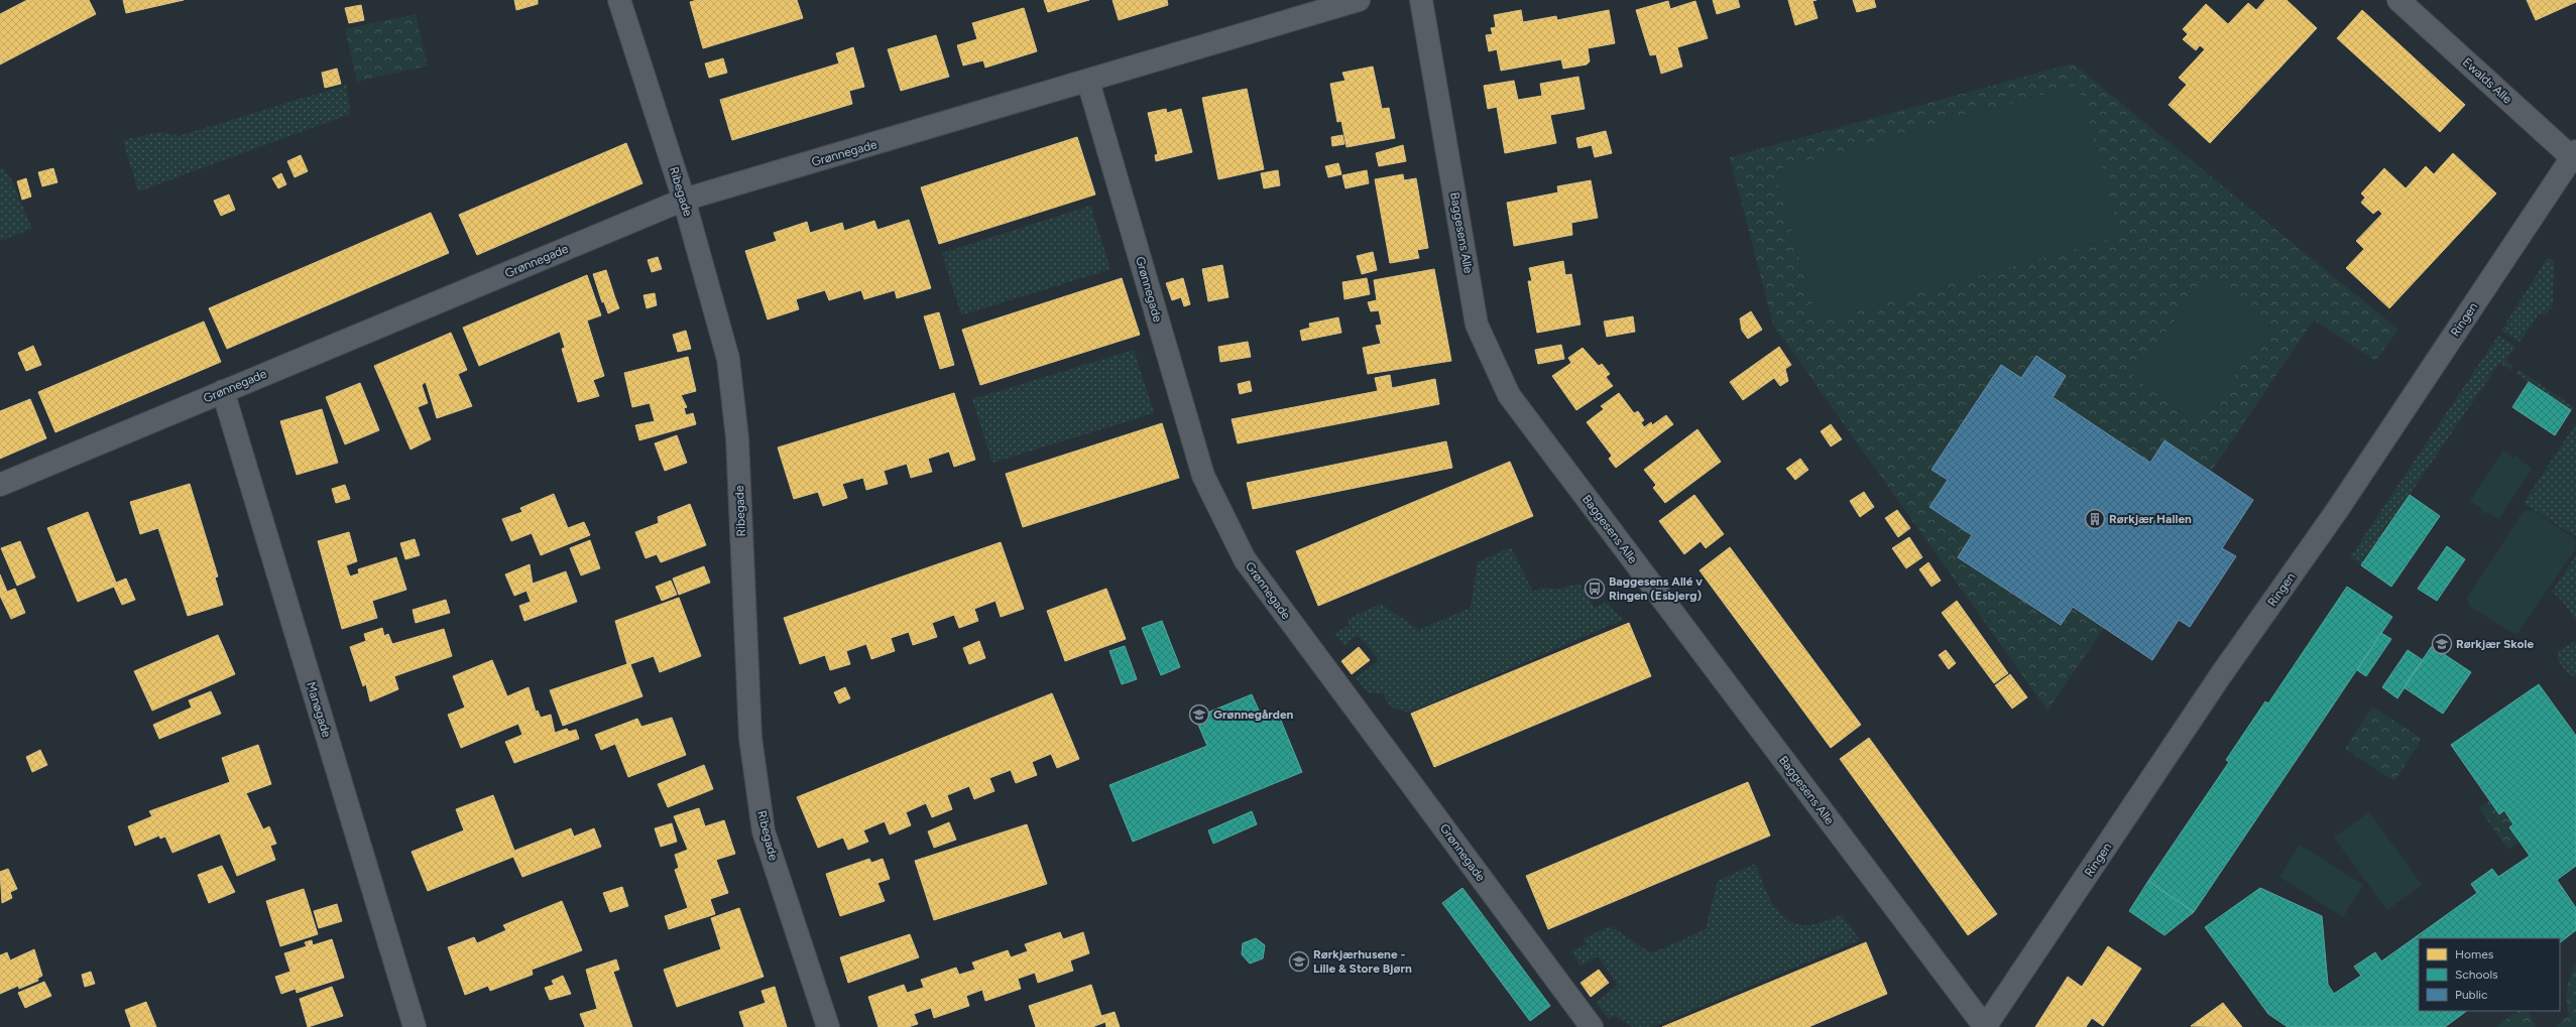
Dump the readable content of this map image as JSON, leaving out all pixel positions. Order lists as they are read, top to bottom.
{
  "streets": {
    "street": [
      "Ewalds Alle",
      "Grønnegade",
      "Ribegade",
      "Baggesens Alle",
      "Ringen",
      "Manøgade"
    ]
  },
  "crossings": [
    ["Ewalds Alle", "Ringen"],
    ["Grønnegade", "Ribegade"],
    ["Grønnegade", "Manøgade"],
    ["Baggesens Alle", "Ringen"]
  ],
  "places": {
    "building": ["Rørkjær Hallen"],
    "bus stop": ["Baggesens Allé v Ringen (Esbjerg)"],
    "school or university": ["Rørkjær Skole", "Grønnegården", "Rørkjærhusene - Lille & Store Bjørn"]
  },
  "legend": ["Homes", "Schools", "Public"]
}
